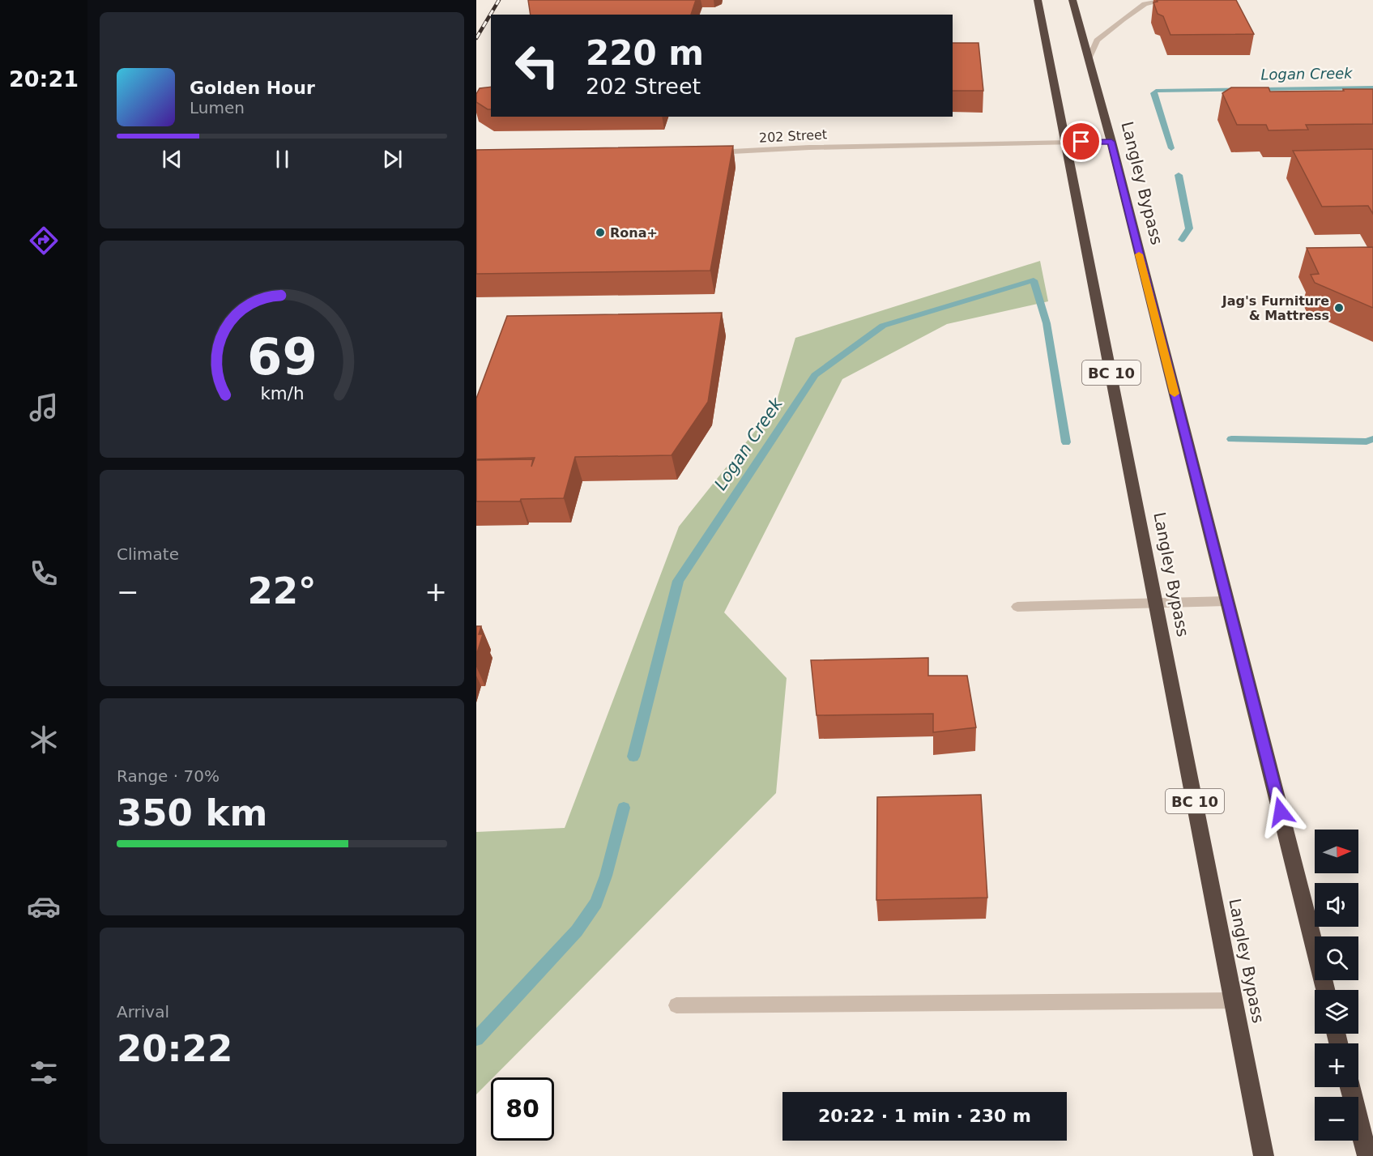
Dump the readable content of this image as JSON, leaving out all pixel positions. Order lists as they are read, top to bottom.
{
  "streets": {
    "highway": ["Langley Bypass", "BC 10"],
    "street": ["202 Street"]
  },
  "crossings": [
    ["202 Street", "Langley Bypass"]
  ],
  "water": ["Logan Creek"],
  "places": ["Rona+", "Jag's Furniture & Mattress"],
  "north": "right",
  "page": {
    "tabs": "20:21",
    "turn": ["220 m", "202 Street"],
    "song": ["Golden Hour", "Lumen"],
    "tile": [
      "Climate",
      ["Range · 70%", "350 km"],
      ["Arrival", "20:22"]
    ],
    "heat": ["−", "22°", "+"],
    "map_buttons": ["+", "−"],
    "limit": "80",
    "trip": "20:22 · 1 min · 230 m",
    "gauge": ["69", "km/h"]
  }
}
